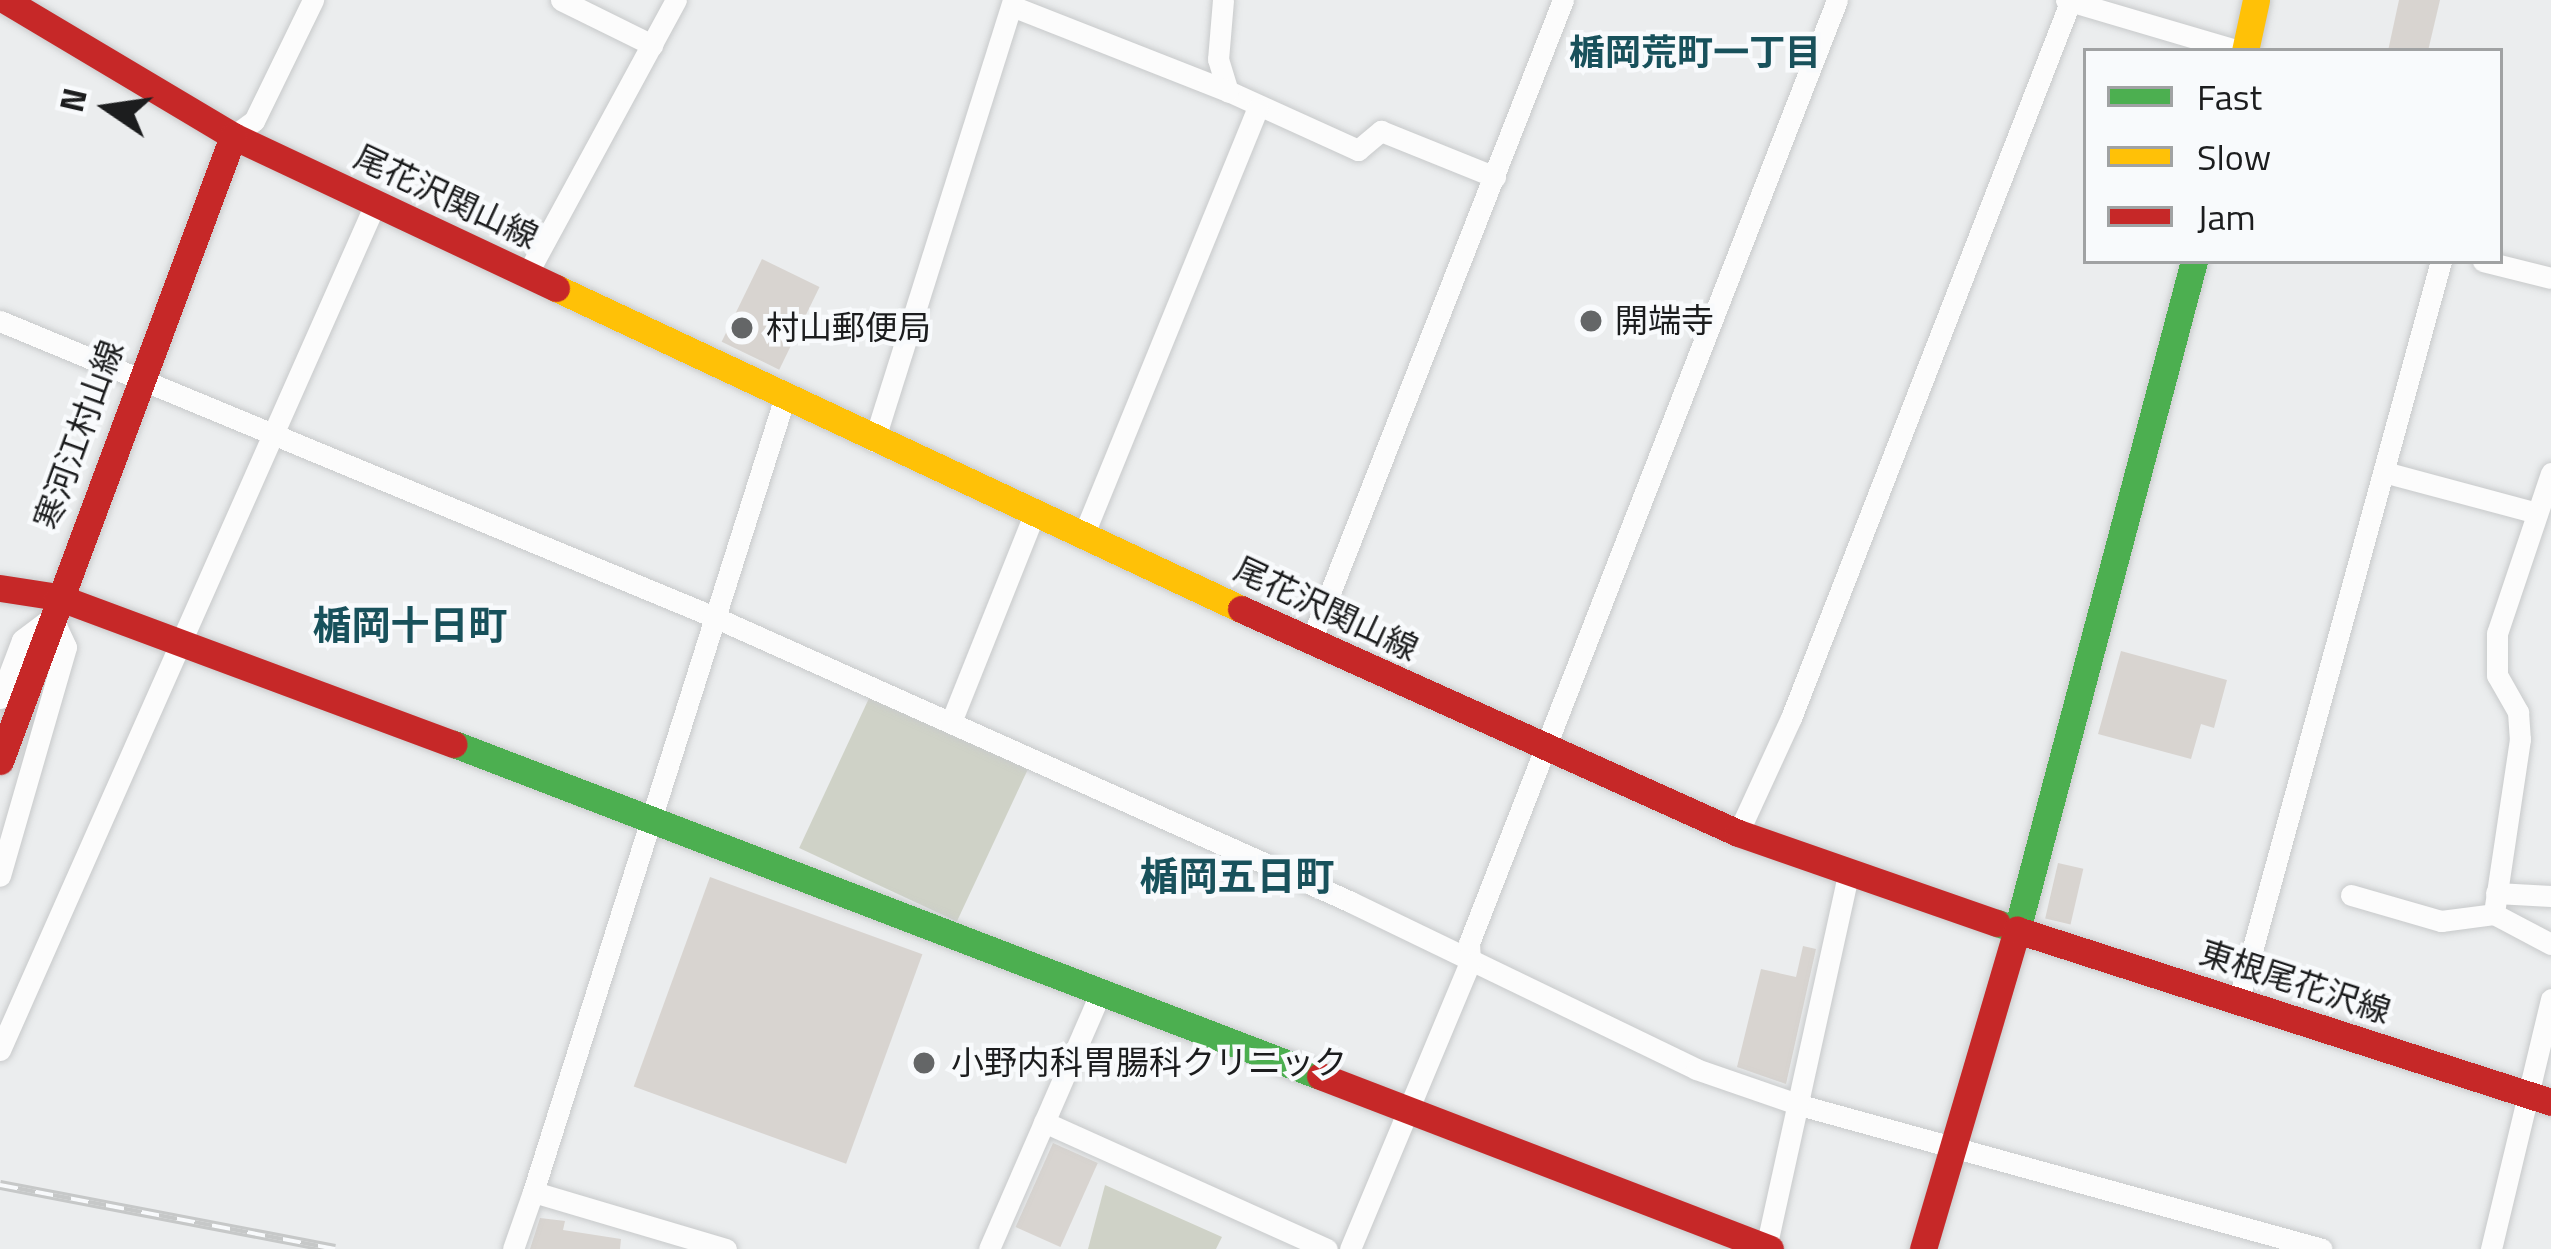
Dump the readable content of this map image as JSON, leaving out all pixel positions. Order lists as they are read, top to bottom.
{
  "streets": {
    "main road": ["尾花沢関山線", "寒河江村山線", "東根尾花沢線"]
  },
  "crossings": [
    ["尾花沢関山線", "寒河江村山線"],
    ["尾花沢関山線", "東根尾花沢線"]
  ],
  "districts": ["楯岡荒町一丁目", "楯岡十日町", "楯岡五日町"],
  "places": ["開端寺", "村山郵便局", "小野内科胃腸科クリニック"],
  "legend": ["Fast", "Slow", "Jam"],
  "north": "left"
}
